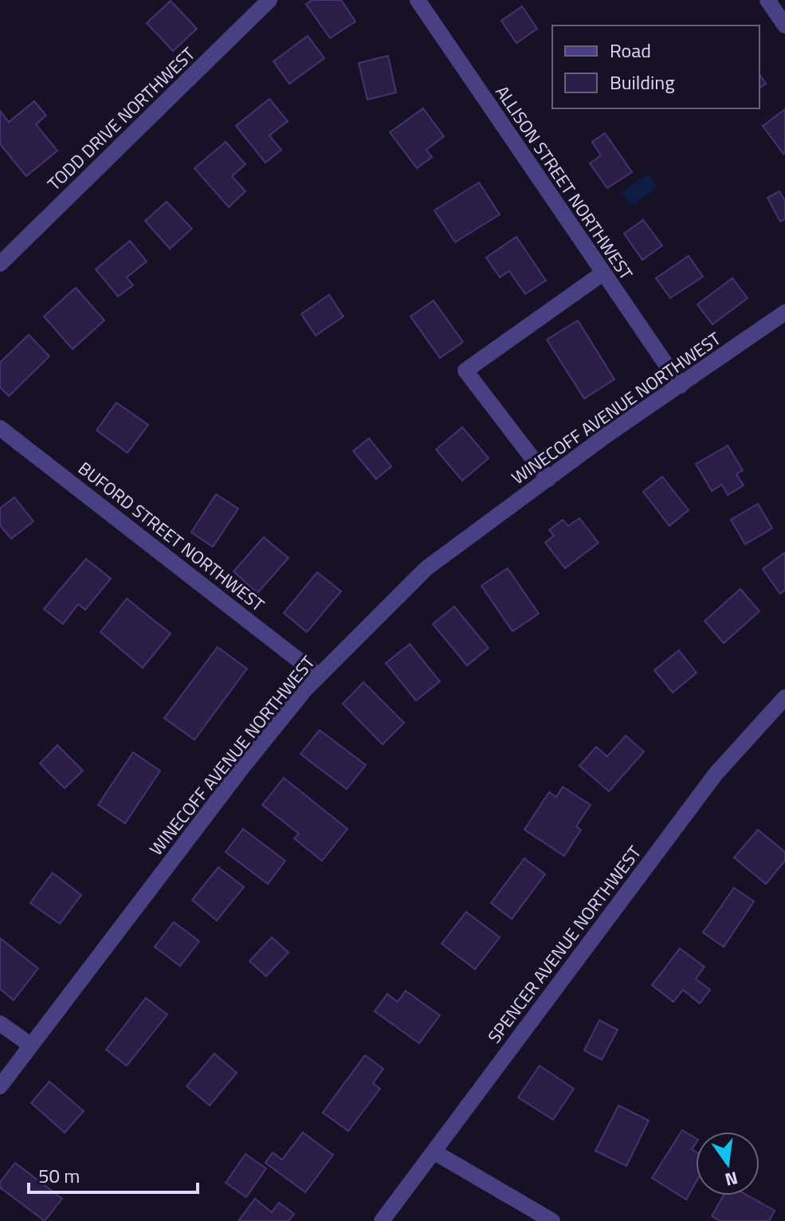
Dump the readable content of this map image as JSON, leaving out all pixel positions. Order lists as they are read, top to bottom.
{
  "streets": {
    "street": [
      "TODD DRIVE NORTHWEST",
      "ALLISON STREET NORTHWEST",
      "WINECOFF AVENUE NORTHWEST",
      "BUFORD STREET NORTHWEST",
      "SPENCER AVENUE NORTHWEST"
    ]
  },
  "crossings": [
    ["ALLISON STREET NORTHWEST", "WINECOFF AVENUE NORTHWEST"],
    ["WINECOFF AVENUE NORTHWEST", "BUFORD STREET NORTHWEST"]
  ],
  "legend": ["Road", "Building"],
  "scale_bar": "50 m",
  "north": "bottom"
}
